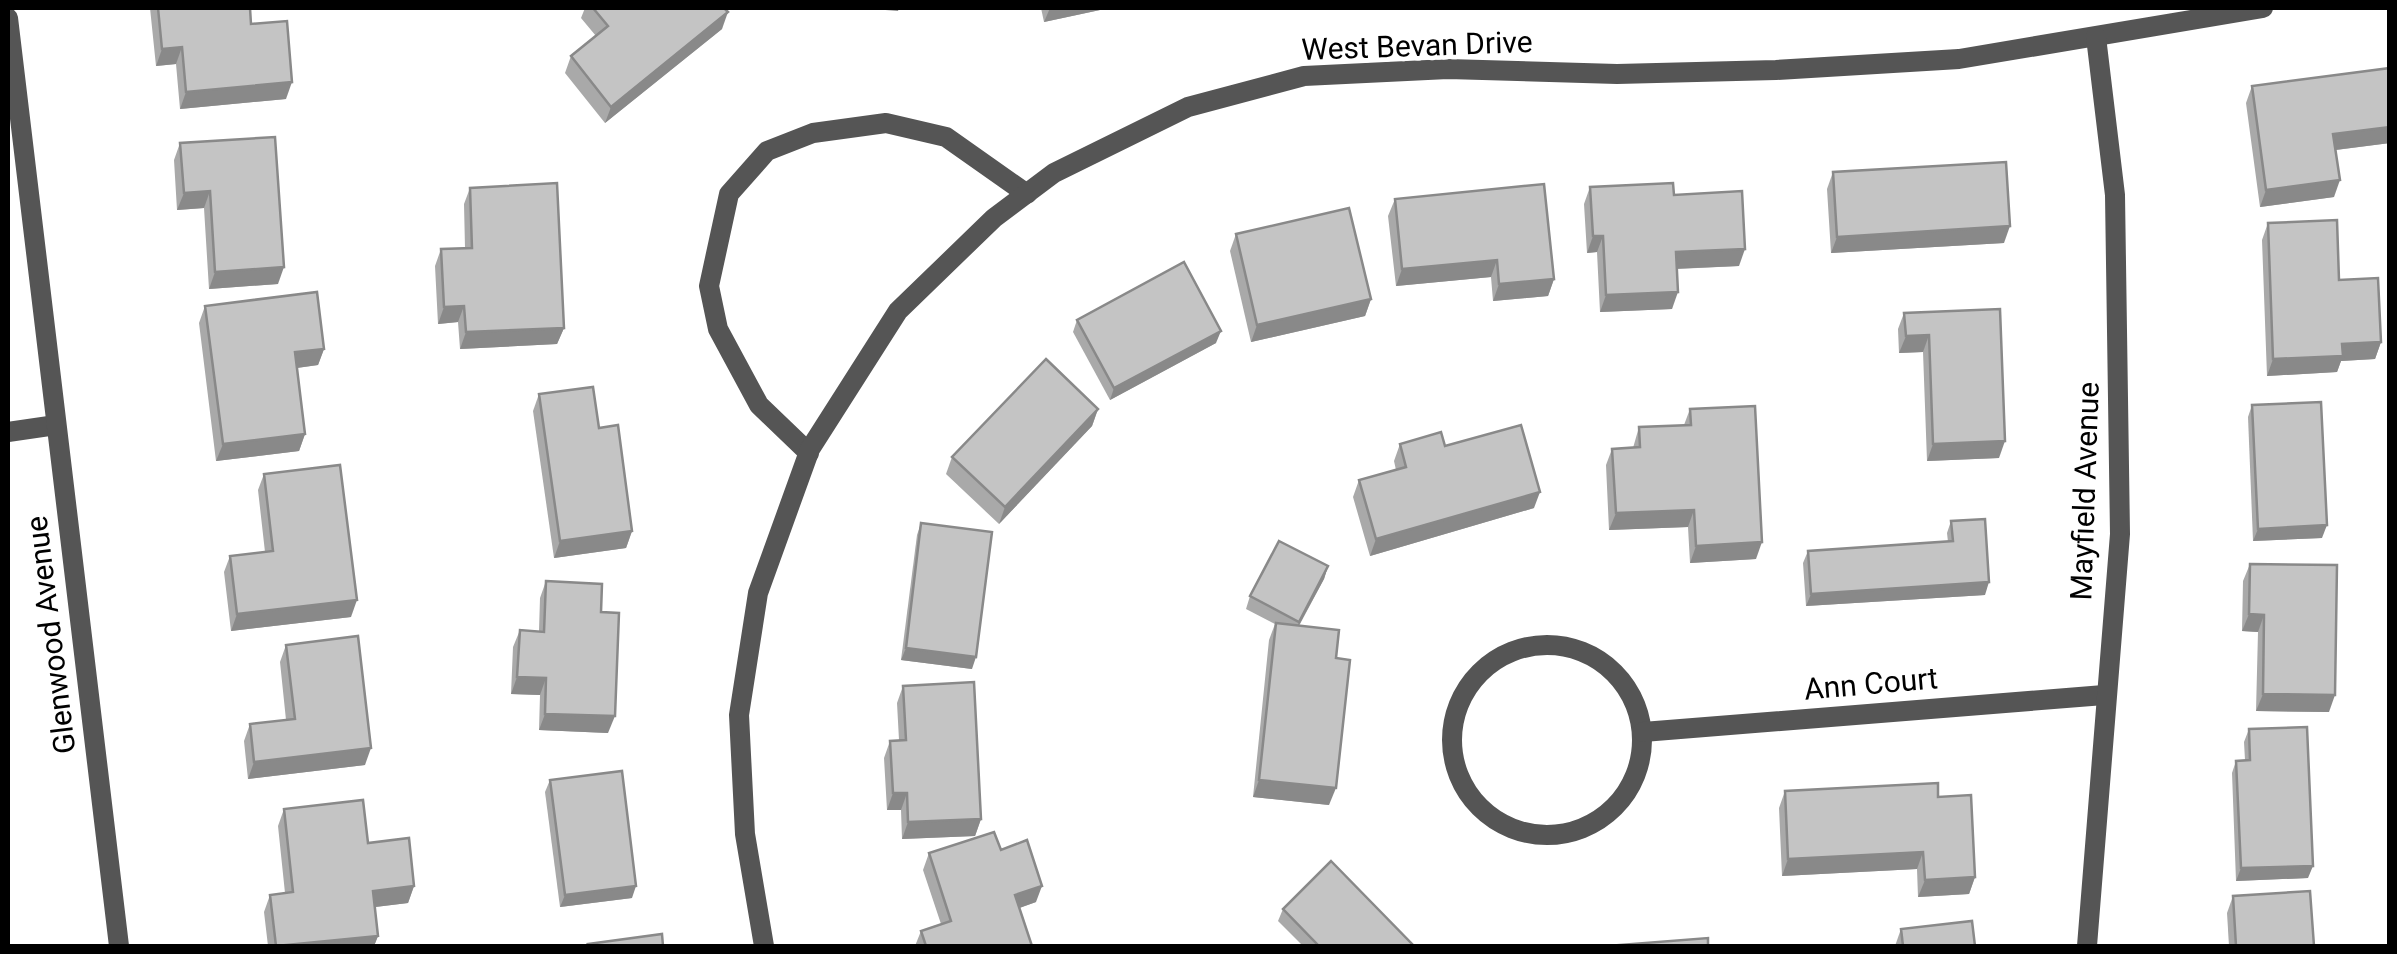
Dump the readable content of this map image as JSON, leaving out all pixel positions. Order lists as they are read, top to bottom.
{
  "streets": {
    "street": [
      "West Bevan Drive",
      "Mayfield Avenue",
      "Glenwood Avenue",
      "Ann Court"
    ]
  },
  "crossings": [
    ["West Bevan Drive", "Mayfield Avenue"],
    ["Mayfield Avenue", "Ann Court"]
  ]
}
